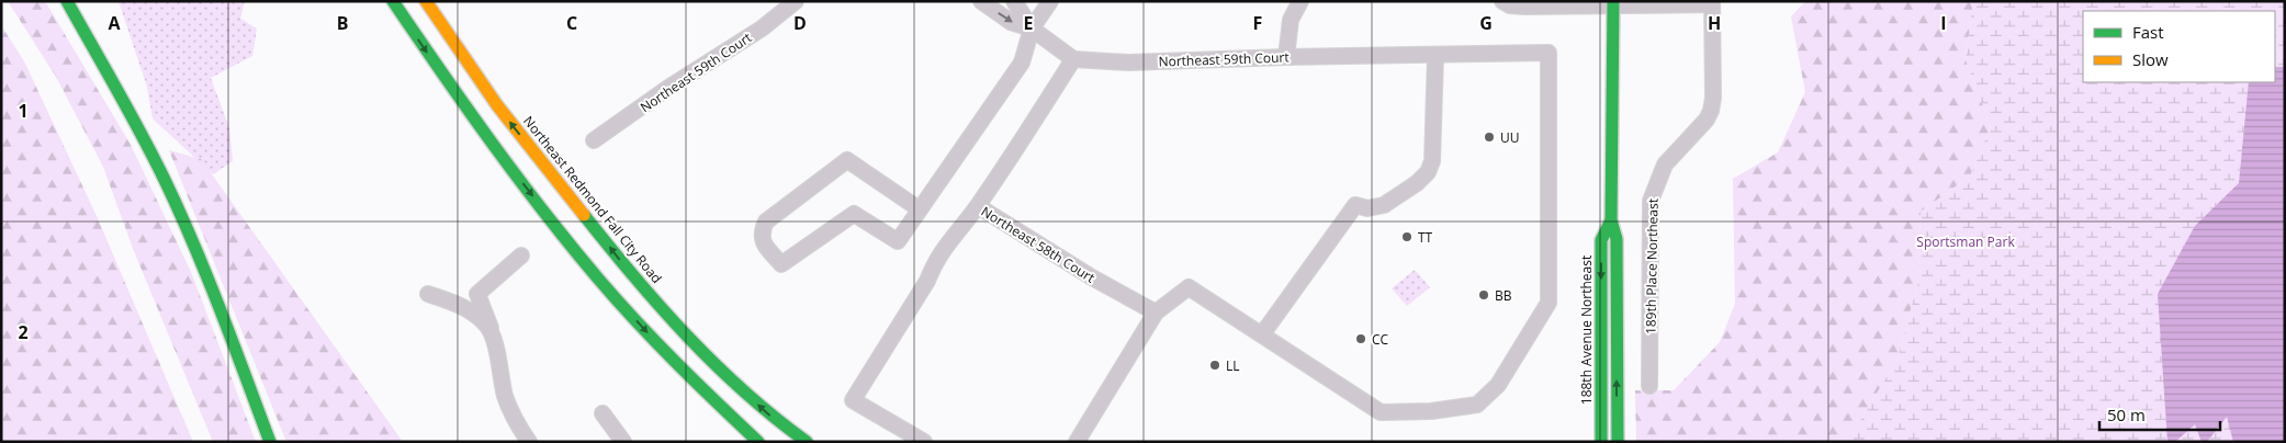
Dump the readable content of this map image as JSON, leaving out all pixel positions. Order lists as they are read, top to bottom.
{
  "streets": {
    "main road": ["Northeast Redmond Fall City Road", "188th Avenue Northeast"],
    "street": ["Northeast 59th Court", "Northeast 58th Court", "189th Place Northeast"]
  },
  "parks": ["Sportsman Park"],
  "places": [
    "UU",
    "TT",
    "BB",
    "CC",
    "LL"
  ],
  "legend": ["Fast", "Slow"],
  "scale_bar": "50 m",
  "grid": {
    "columns": [
      "A",
      "B",
      "C",
      "D",
      "E",
      "F",
      "G",
      "H",
      "I"
    ],
    "rows": ["1", "2"]
  }
}
